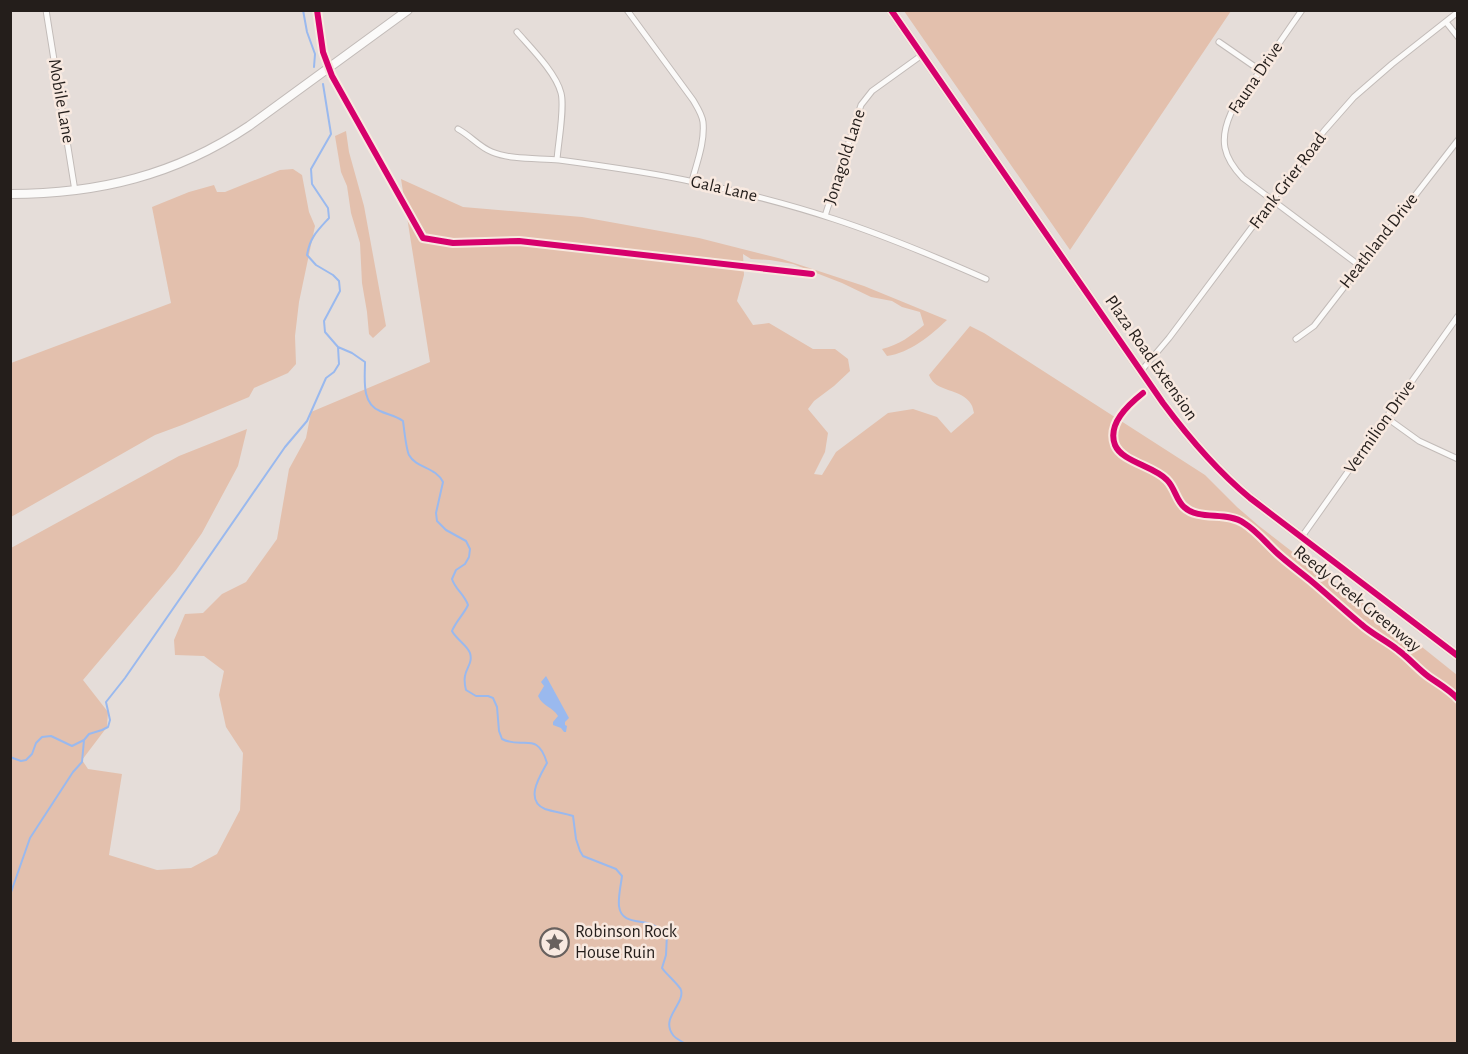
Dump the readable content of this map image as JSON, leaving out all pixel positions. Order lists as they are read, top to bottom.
{
  "streets": {
    "street": [
      "Fauna Drive",
      "Mobile Lane",
      "Jonagold Lane",
      "Frank Grier Road",
      "Gala Lane",
      "Heathland Drive",
      "Plaza Road Extension",
      "Vermilion Drive"
    ],
    "cycle path": ["Reedy Creek Greenway"]
  },
  "crossings": [
    ["Fauna Drive", "Frank Grier Road"],
    ["Fauna Drive", "Heathland Drive"],
    ["Jonagold Lane", "Gala Lane"],
    ["Jonagold Lane", "Plaza Road Extension"],
    ["Frank Grier Road", "Plaza Road Extension"],
    ["Plaza Road Extension", "Vermilion Drive"]
  ],
  "places": {
    "place": ["Robinson Rock House Ruin"]
  }
}
